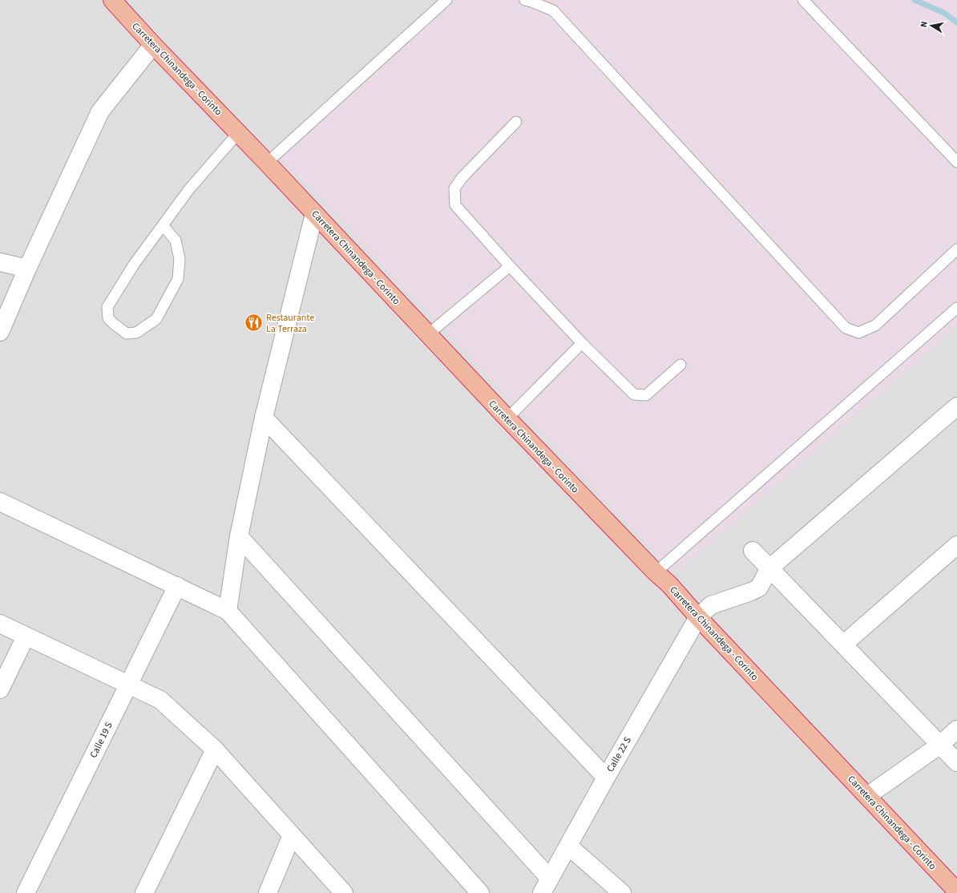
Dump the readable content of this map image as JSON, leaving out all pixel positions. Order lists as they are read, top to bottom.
{
  "streets": {
    "highway": ["Carretera Chinandega - Corinto"],
    "street": ["Calle 19 S", "Calle 22 S"]
  },
  "crossings": [
    ["Carretera Chinandega - Corinto", "Calle 22 S"]
  ],
  "places": {
    "restaurant": ["Restaurante La Terraza"]
  },
  "north": "left"
}
